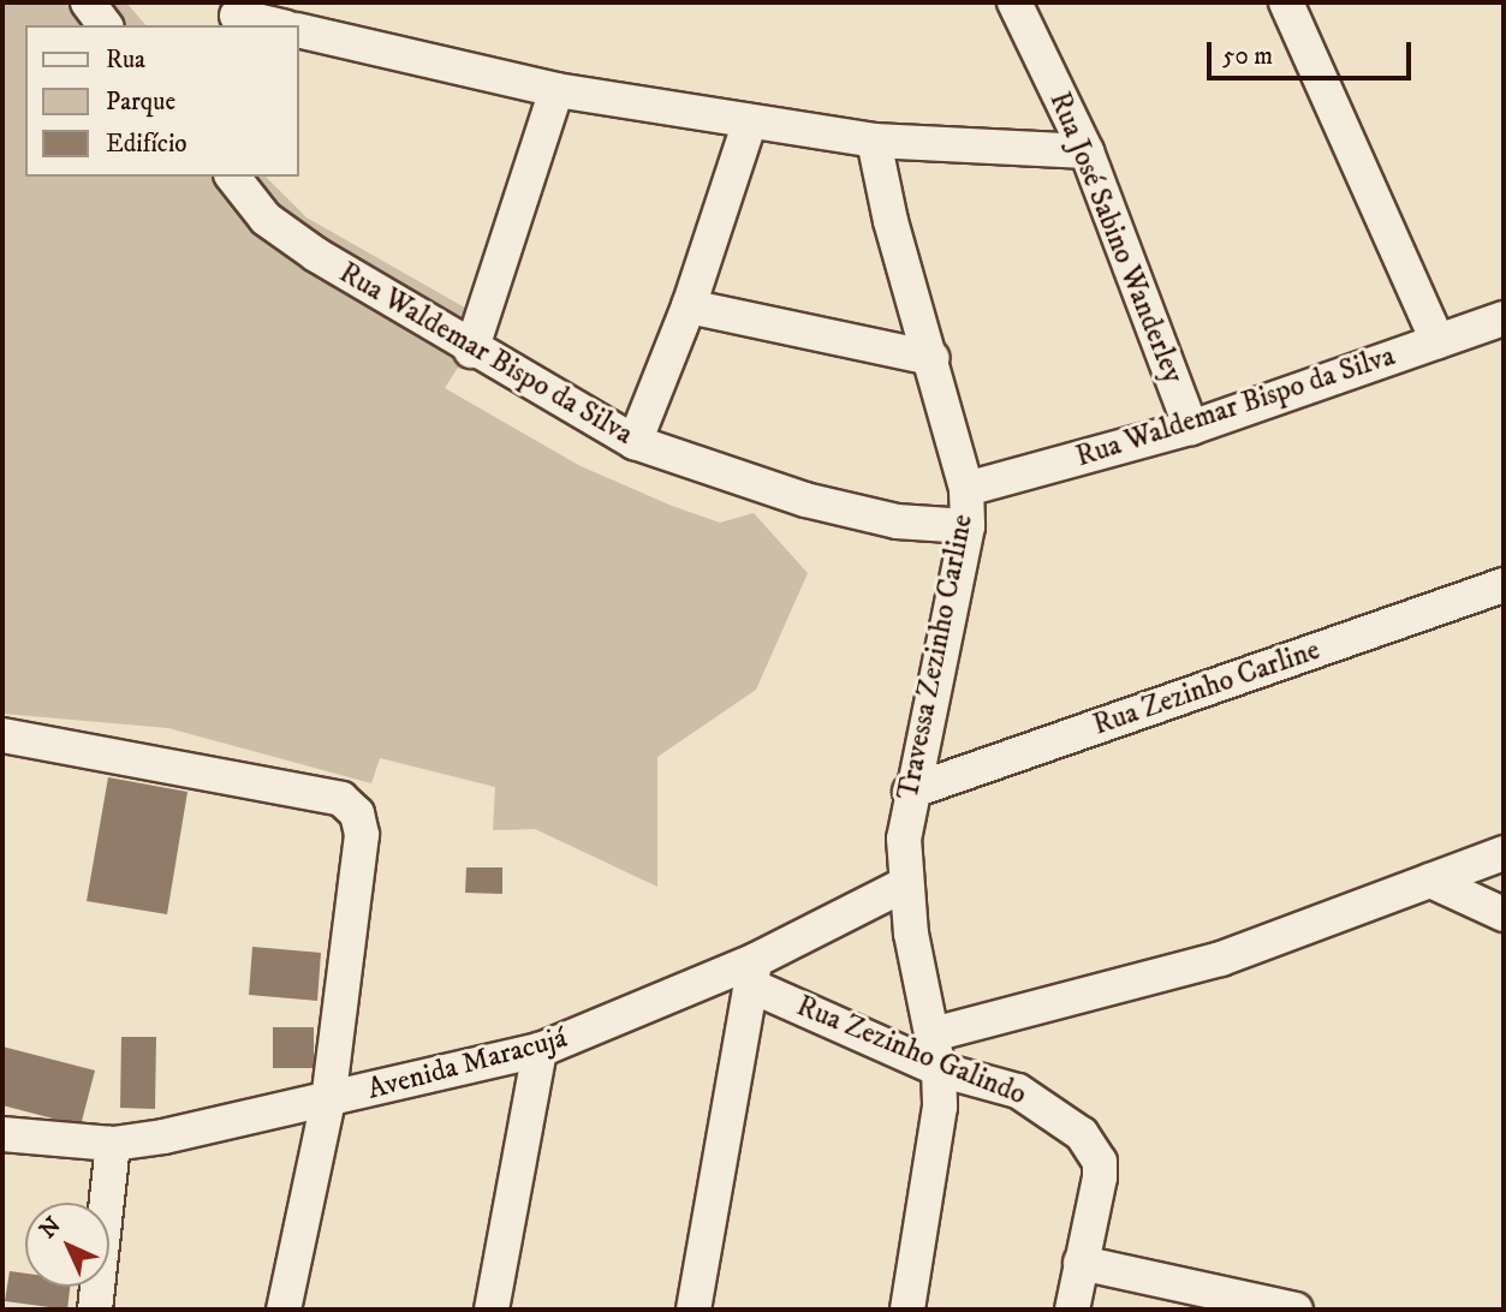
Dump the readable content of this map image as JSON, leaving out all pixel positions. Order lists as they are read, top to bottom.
{
  "streets": {
    "street": [
      "Rua José Sabino Wanderley",
      "Rua Waldemar Bispo da Silva",
      "Travessa Zezinho Carline",
      "Rua Zezinho Carline",
      "Rua Zezinho Galindo",
      "Avenida Maracujá"
    ]
  },
  "crossings": [
    ["Rua José Sabino Wanderley", "Rua Waldemar Bispo da Silva"],
    ["Rua Waldemar Bispo da Silva", "Travessa Zezinho Carline"],
    ["Travessa Zezinho Carline", "Rua Zezinho Carline"],
    ["Travessa Zezinho Carline", "Rua Zezinho Galindo"],
    ["Travessa Zezinho Carline", "Avenida Maracujá"],
    ["Rua Zezinho Galindo", "Avenida Maracujá"]
  ],
  "legend": ["Rua", "Parque", "Edifício"],
  "scale_bar": "50 m",
  "north": "top left"
}
